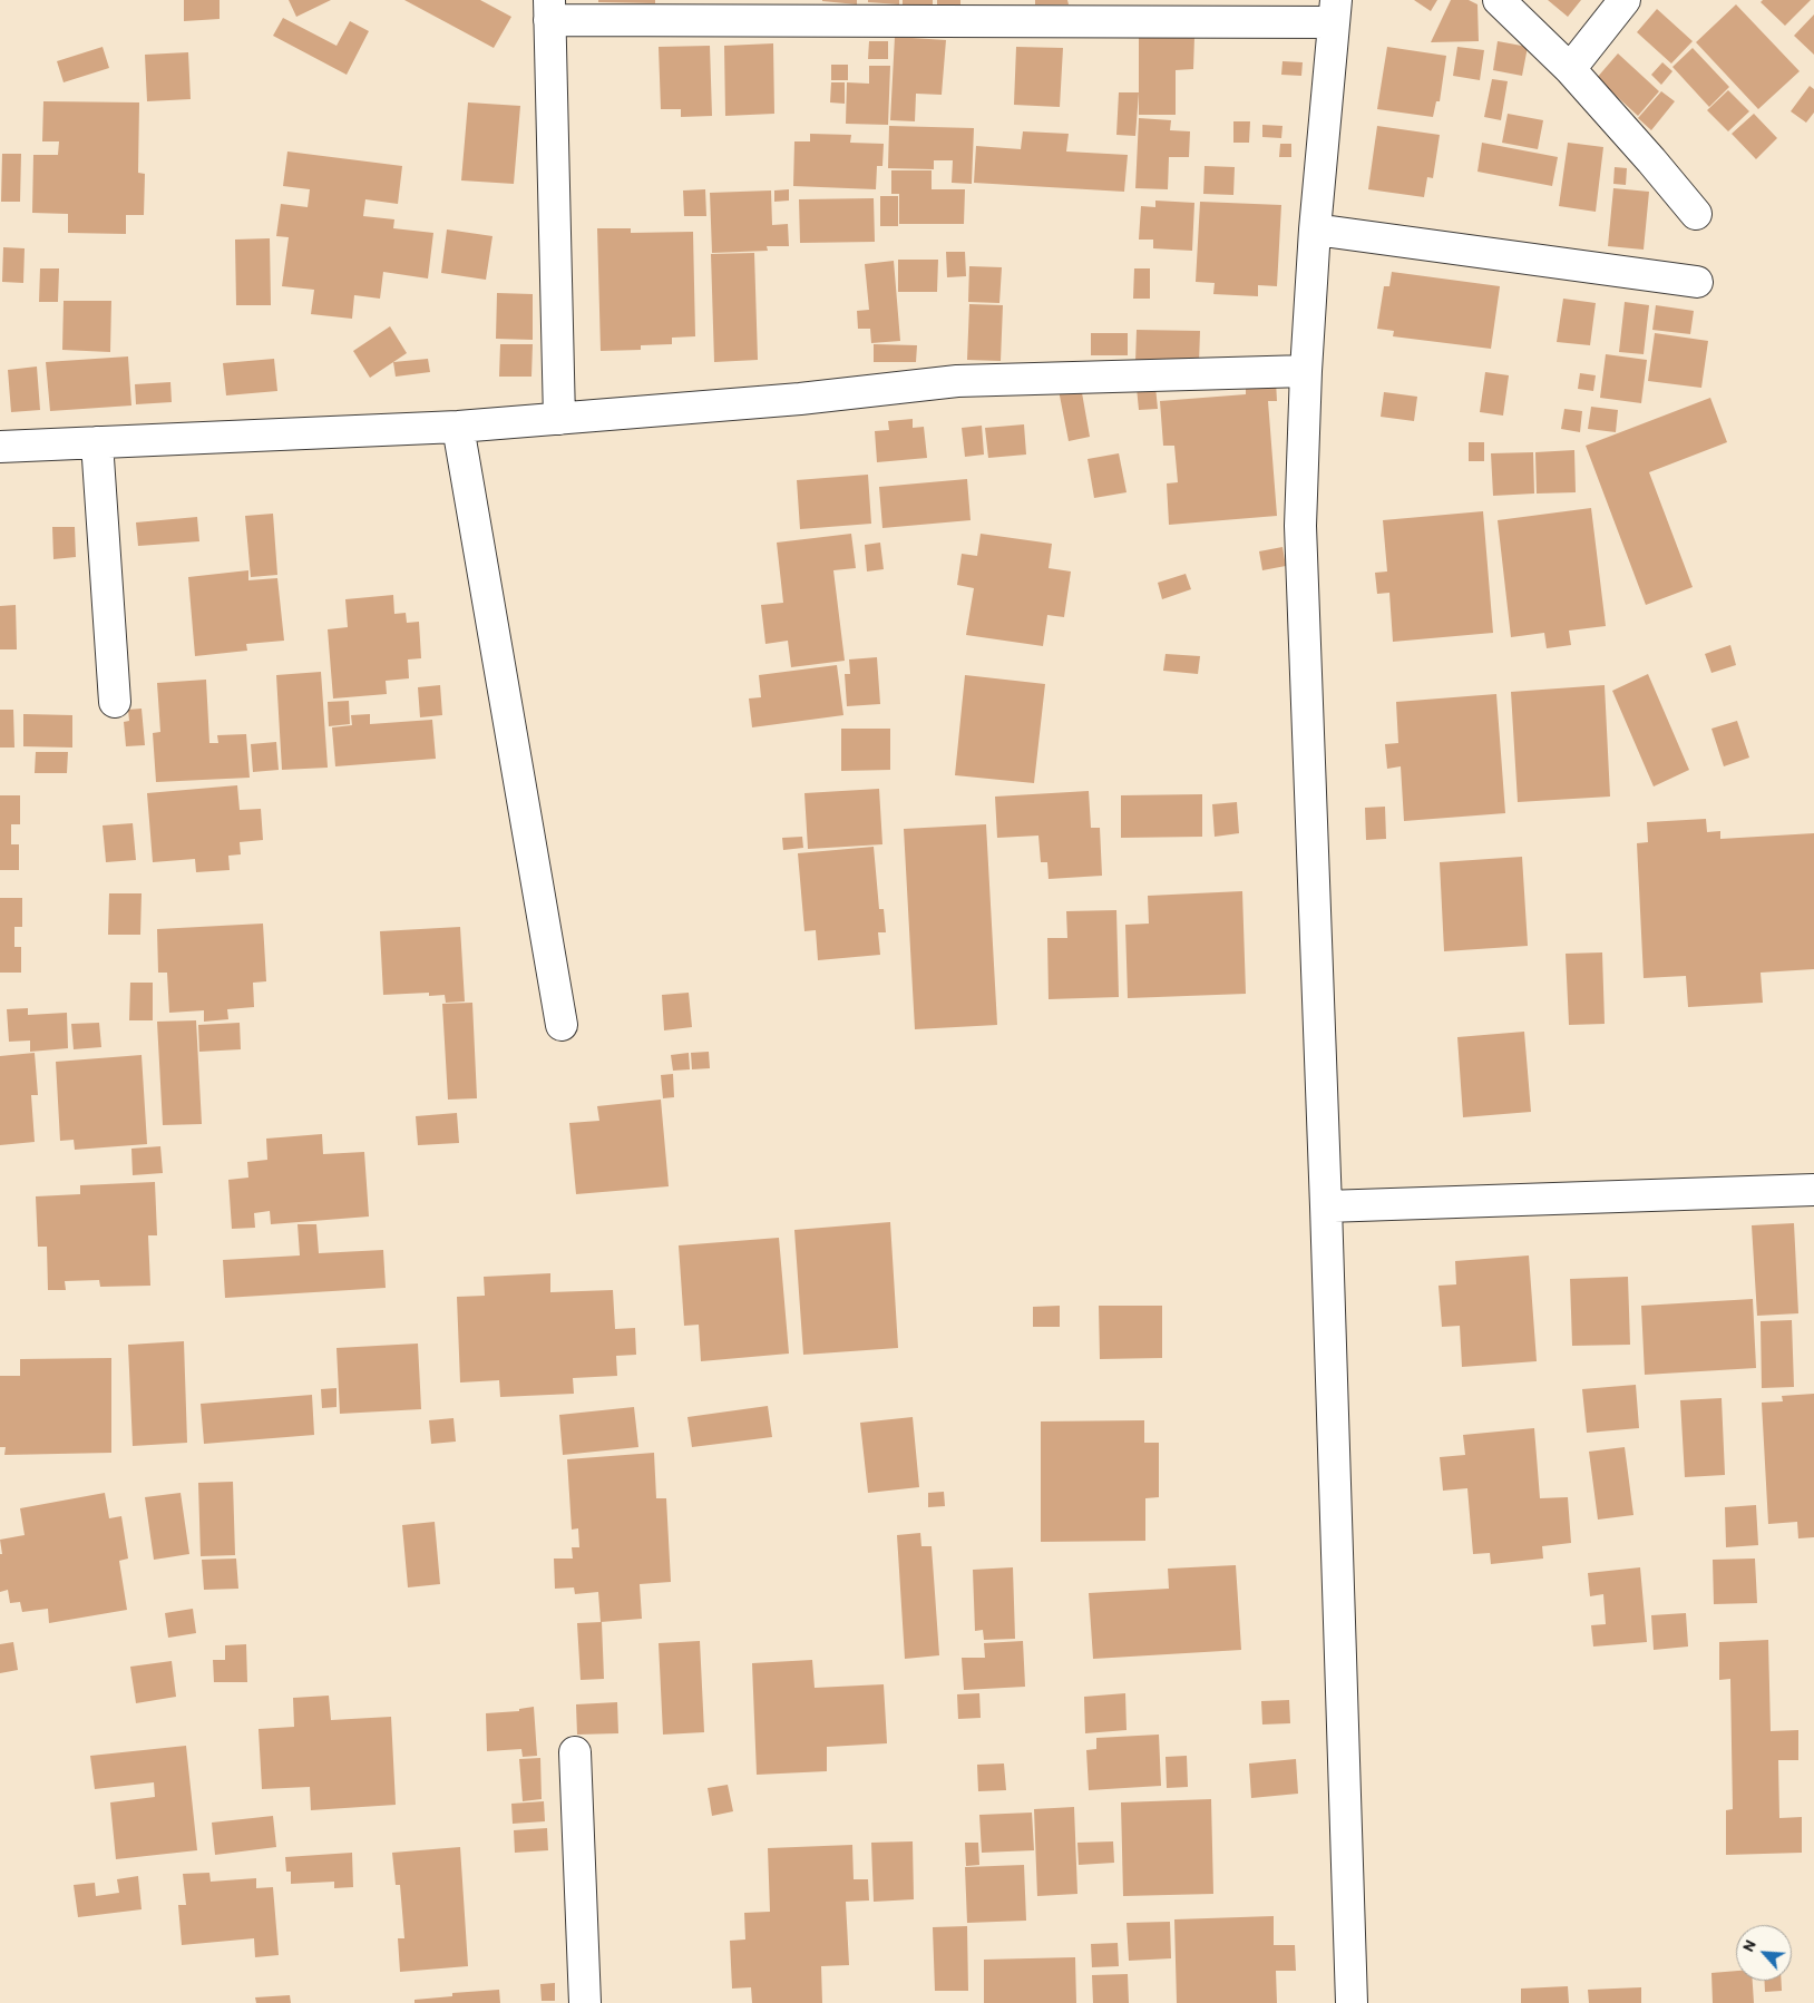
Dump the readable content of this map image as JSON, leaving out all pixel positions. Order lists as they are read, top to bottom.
{
  "north": "top left"
}
